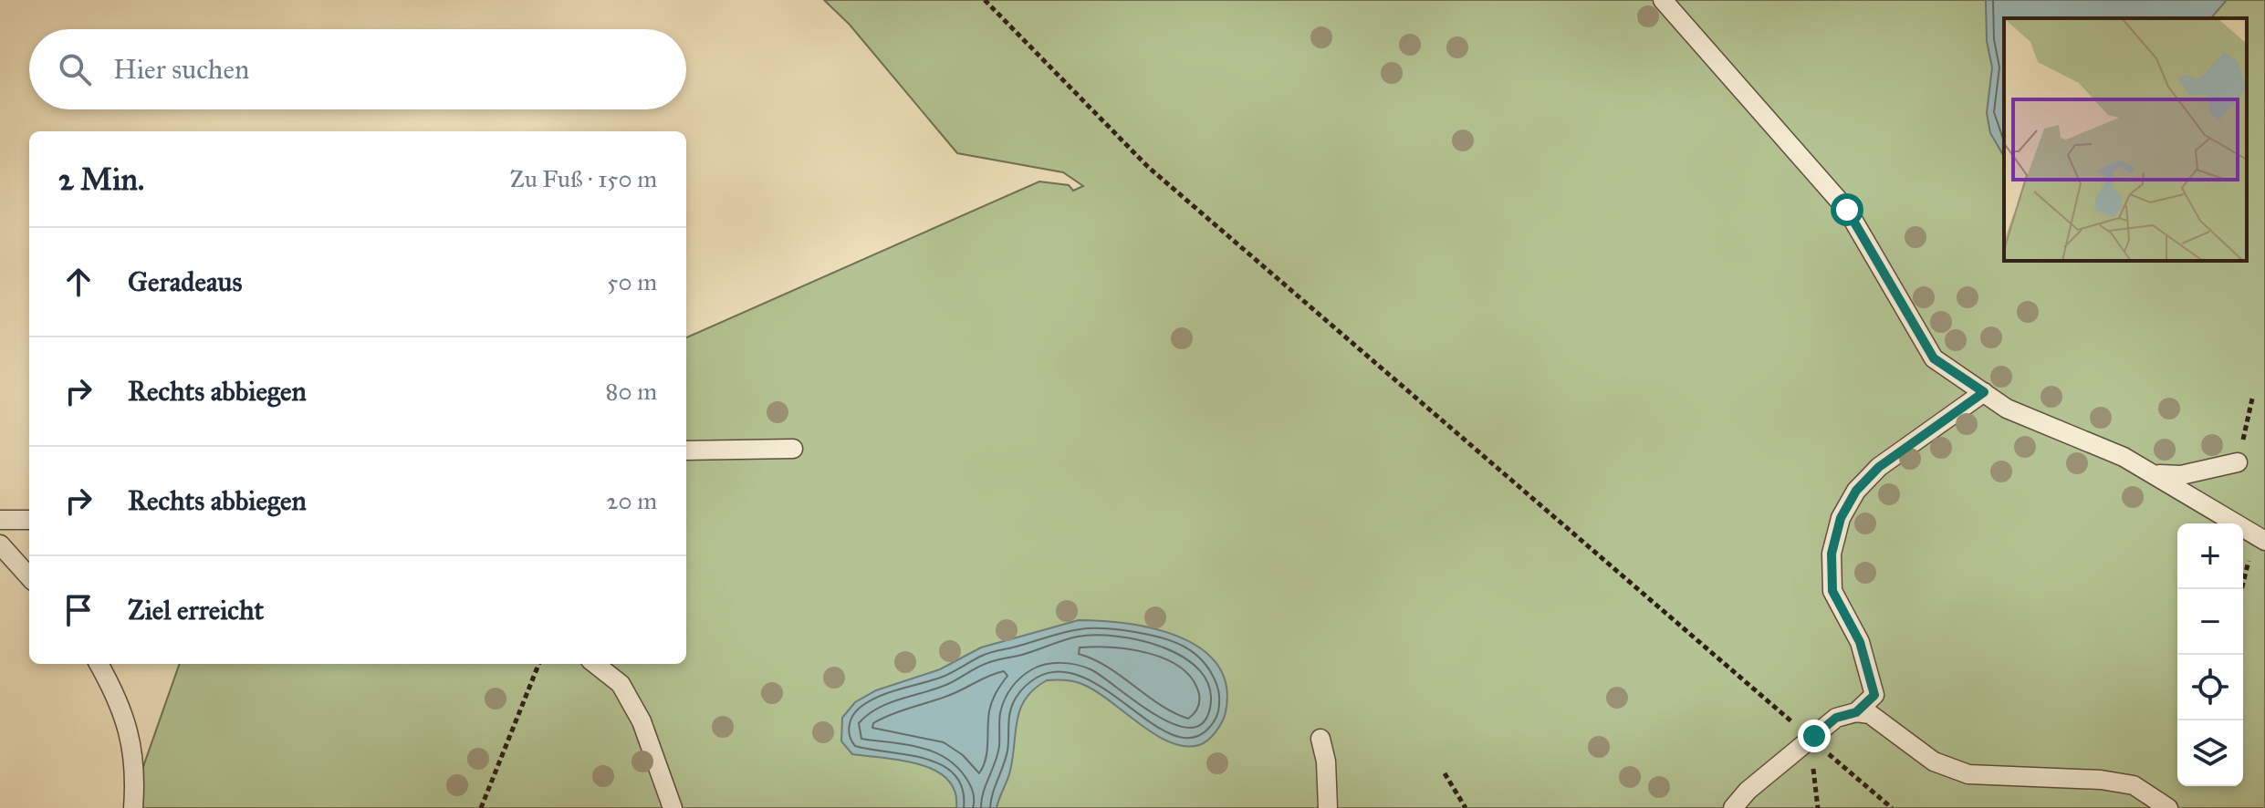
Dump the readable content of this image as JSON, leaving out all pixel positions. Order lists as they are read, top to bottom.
{
  "page": {
    "search": "Hier suchen",
    "heading": ["2 Min.", "Zu Fuß · 150 m"],
    "list": [
      ["Geradeaus", "50 m"],
      ["Rechts abbiegen", "80 m"],
      ["Rechts abbiegen", "20 m"],
      "Ziel erreicht"
    ],
    "map_buttons": ["+", "−"]
  }
}
